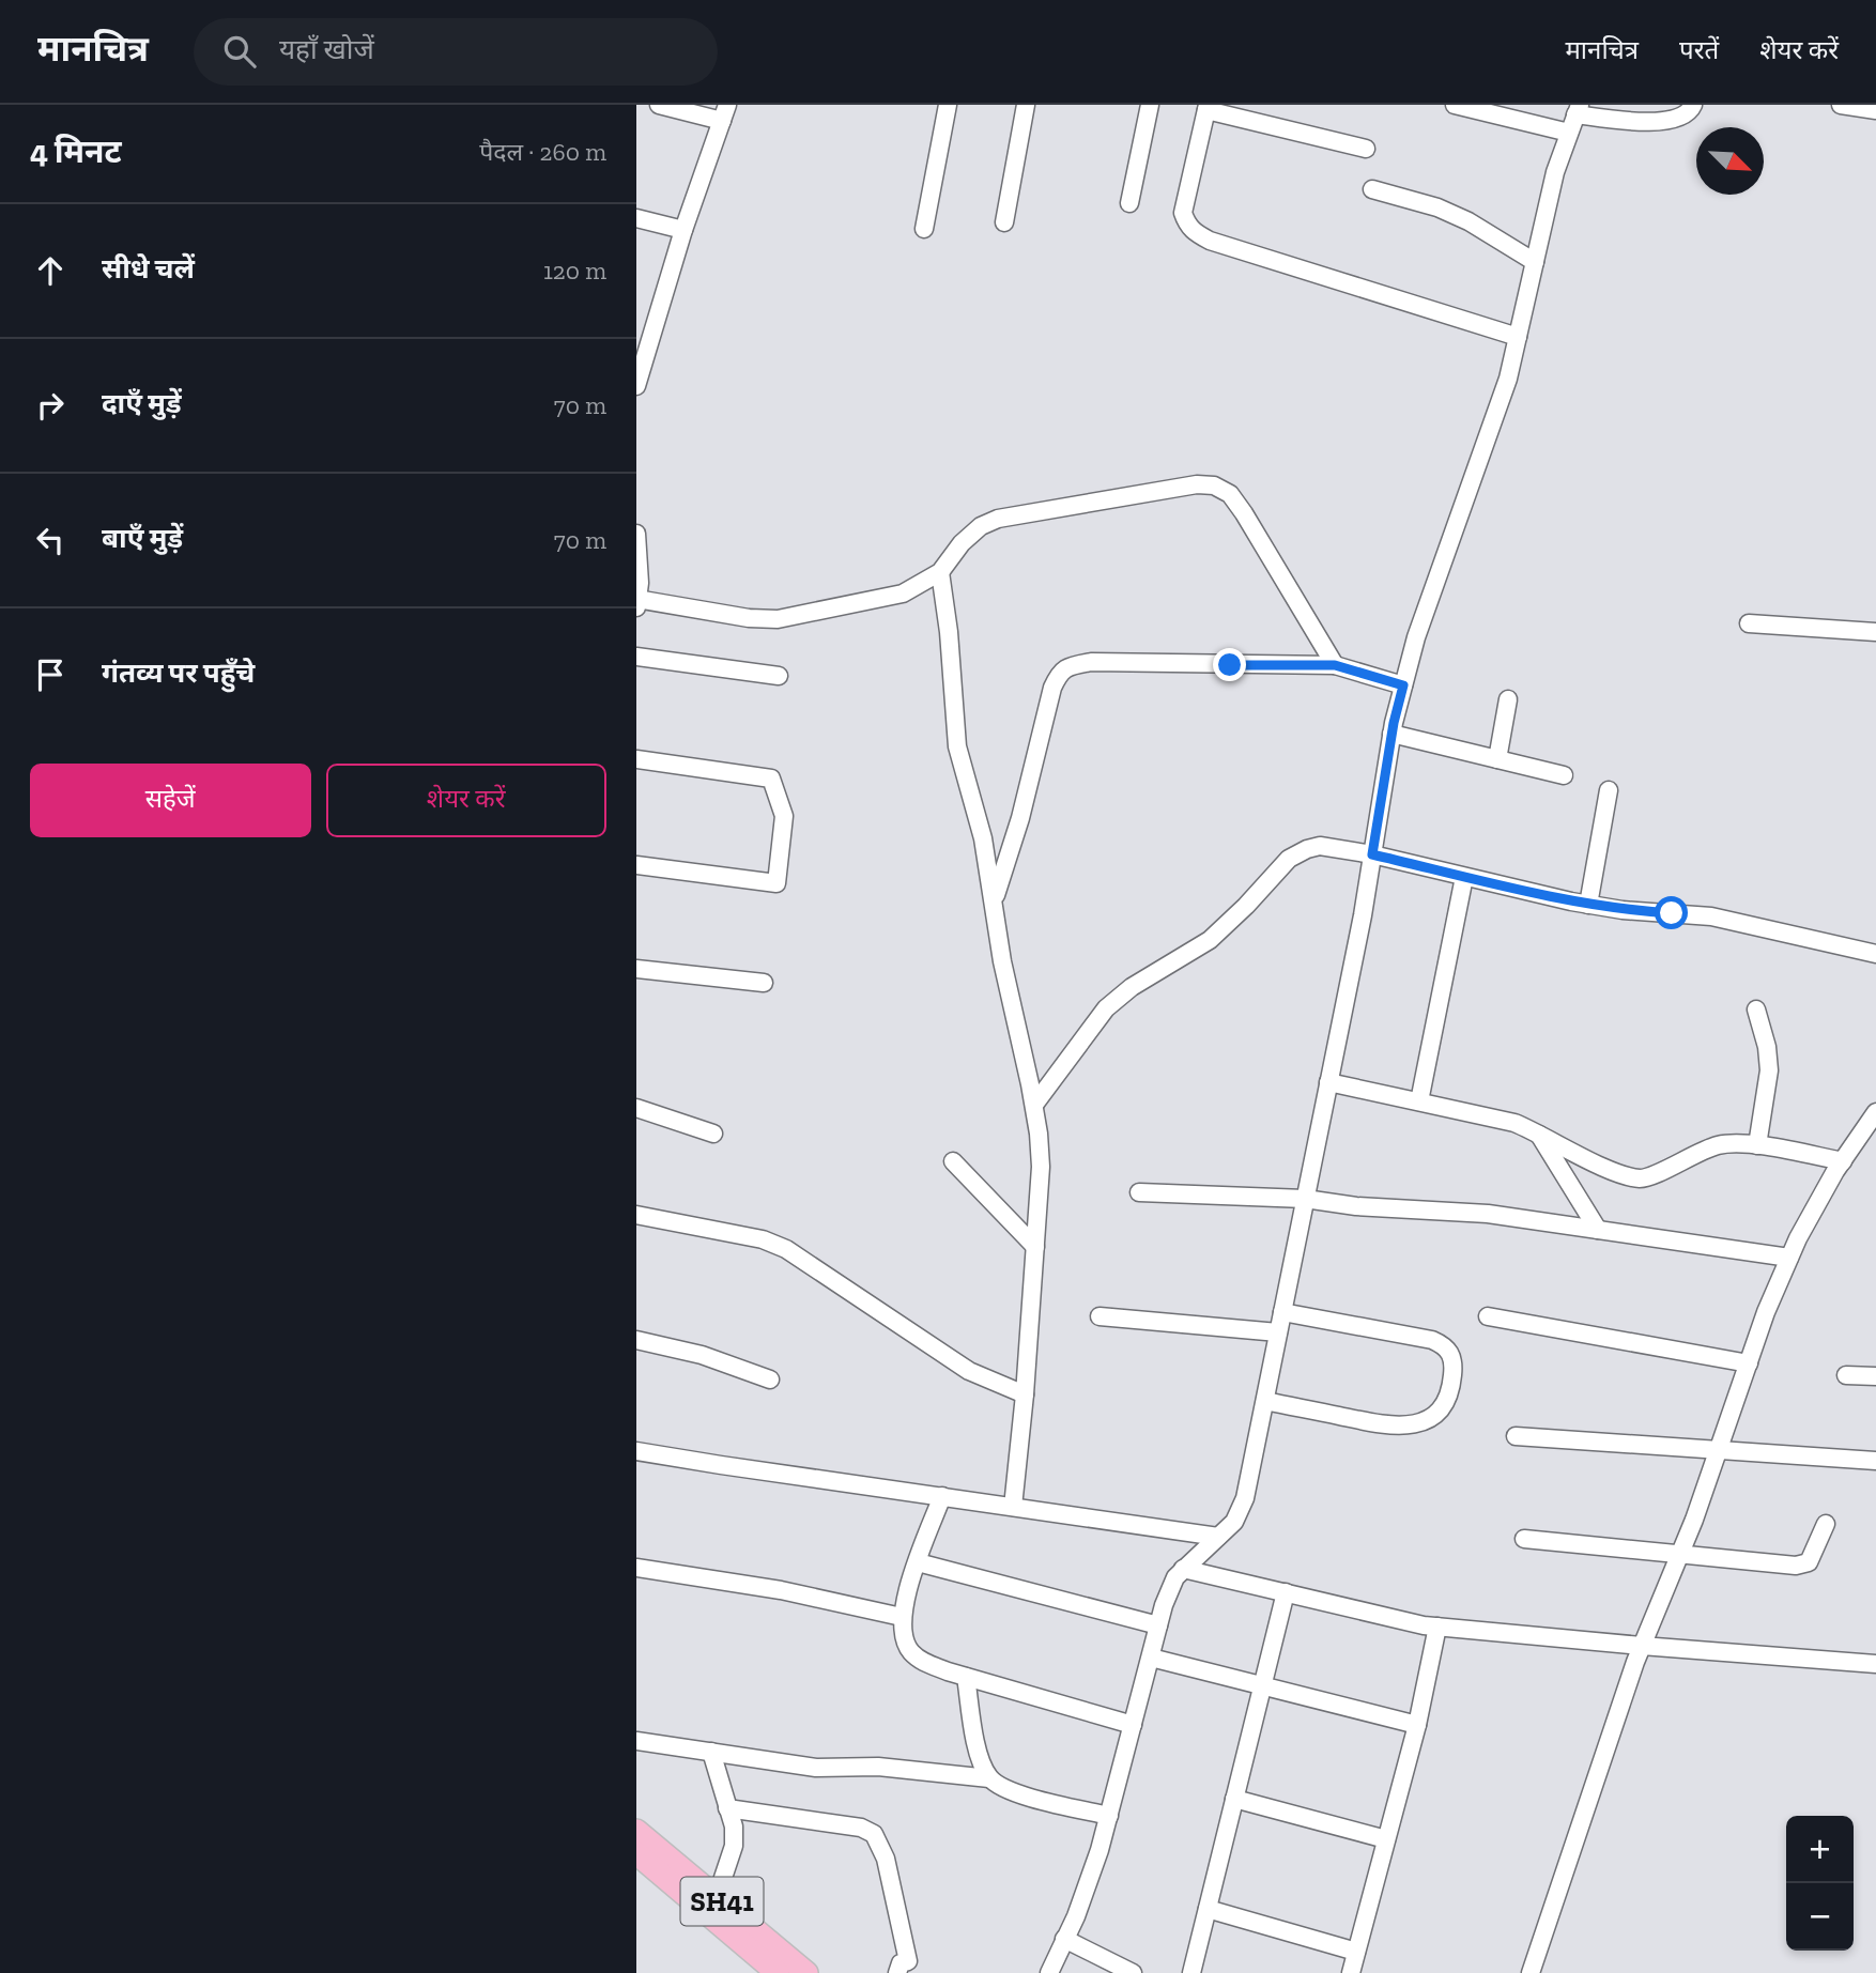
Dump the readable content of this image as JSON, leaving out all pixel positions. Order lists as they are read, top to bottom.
{
  "streets": {
    "main road": ["SH41"]
  },
  "north": "bottom right",
  "page": {
    "header": "मानचित्र",
    "search": "यहाँ खोजें",
    "nav": ["मानचित्र", "परतें", "शेयर करें"],
    "heading": ["4 मिनट", "पैदल · 260 m"],
    "list": [
      ["सीधे चलें", "120 m"],
      ["दाएँ मुड़ें", "70 m"],
      ["बाएँ मुड़ें", "70 m"],
      "गंतव्य पर पहुँचे"
    ],
    "buttons": ["सहेजें", "शेयर करें"],
    "map_buttons": ["+", "−"]
  }
}
